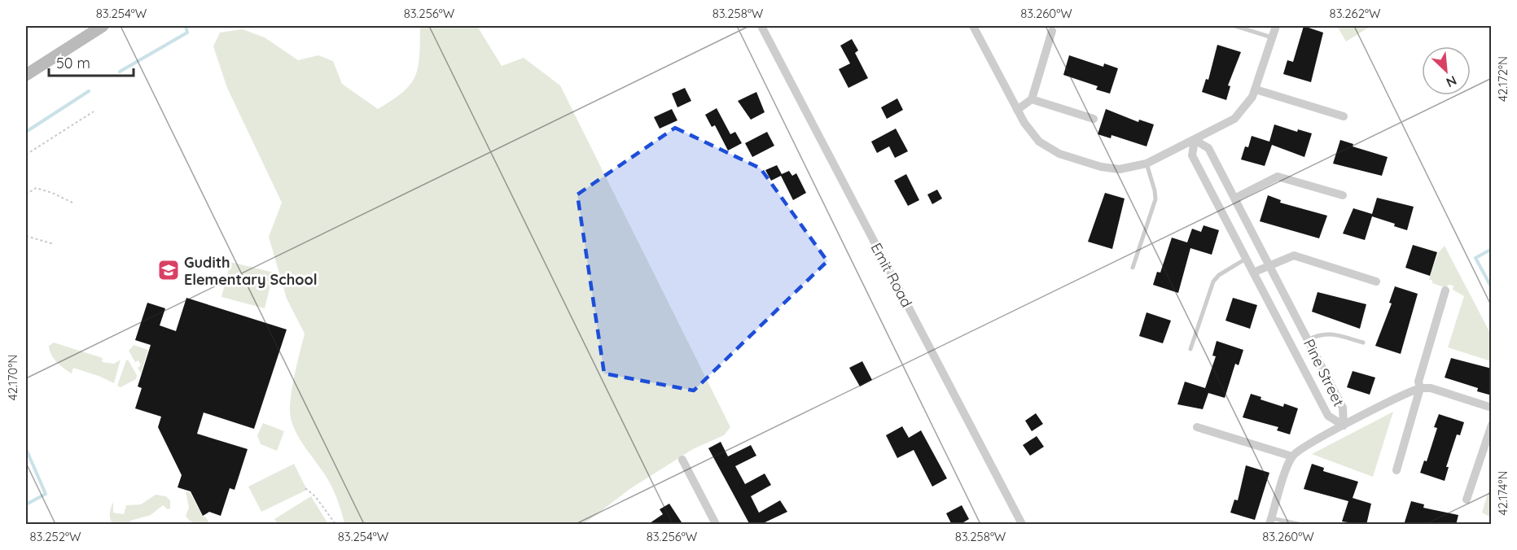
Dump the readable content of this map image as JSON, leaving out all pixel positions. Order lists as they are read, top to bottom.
{
  "streets": {
    "street": ["Emit Road", "Pine Street"]
  },
  "places": {
    "school or university": ["Gudith Elementary School"]
  },
  "scale_bar": "50 m",
  "north": "bottom right",
  "coordinates": [
    "83.254°W",
    "83.256°W",
    "83.258°W",
    "83.260°W",
    "83.262°W",
    "42.172°N",
    "42.170°N",
    "42.174°N",
    "83.252°W"
  ]
}
